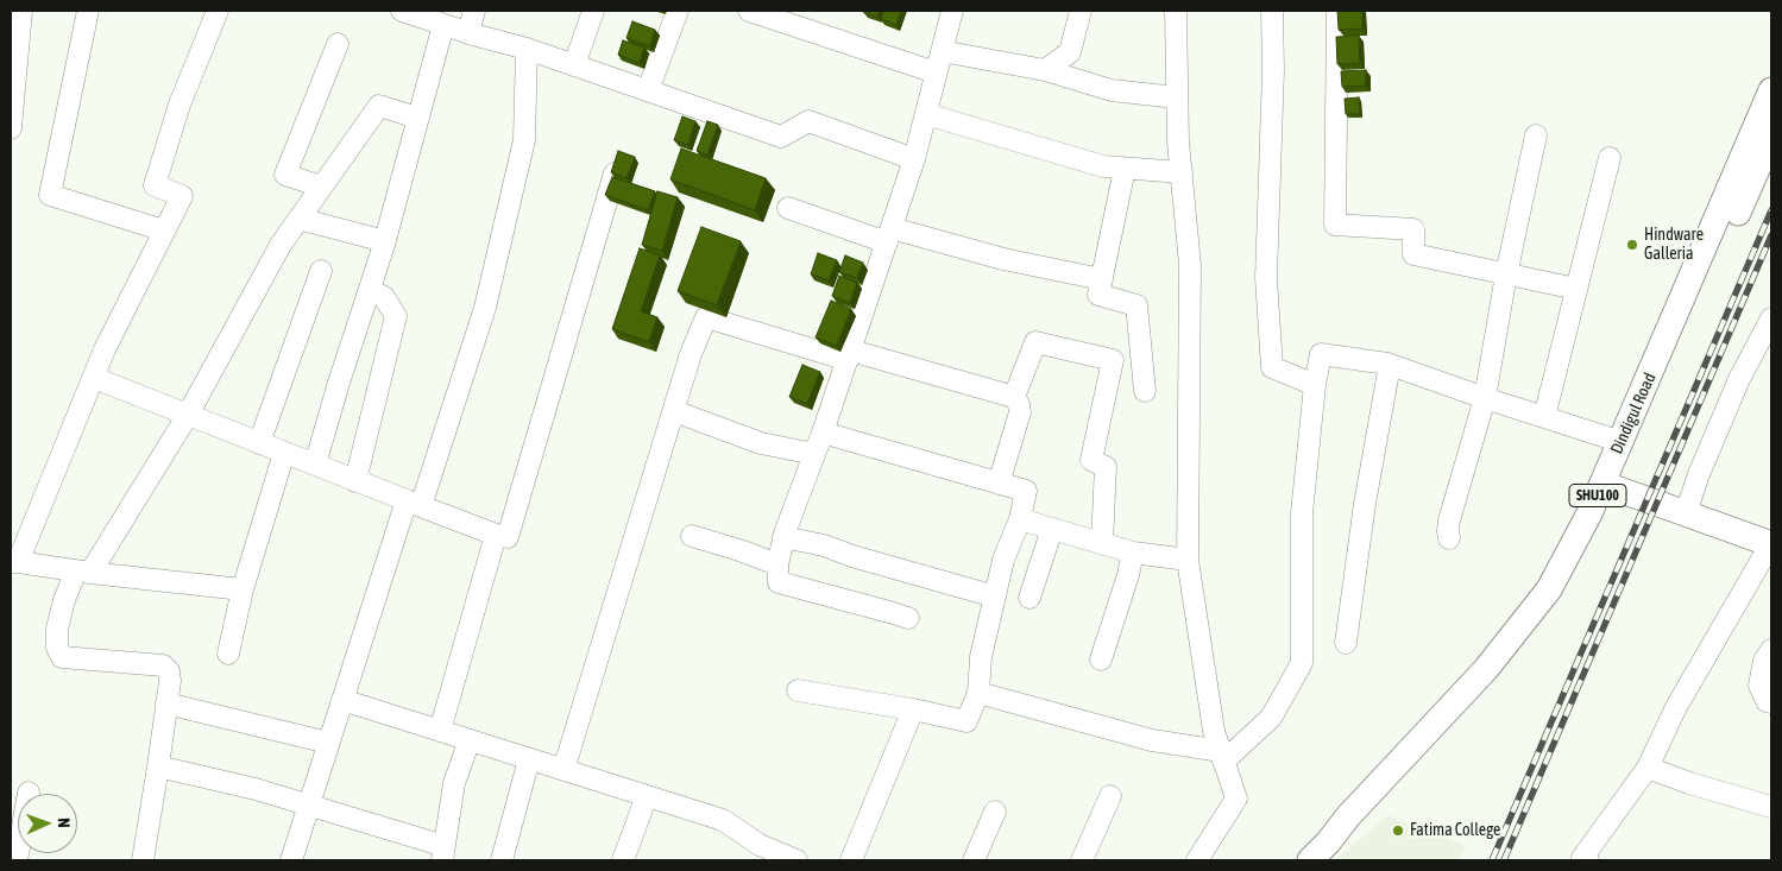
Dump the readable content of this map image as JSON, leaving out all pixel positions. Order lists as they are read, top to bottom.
{
  "streets": {
    "main road": ["Dindigul Road", "SHU100"]
  },
  "places": ["Hindware Galleria", "Fatima College"],
  "north": "right"
}
